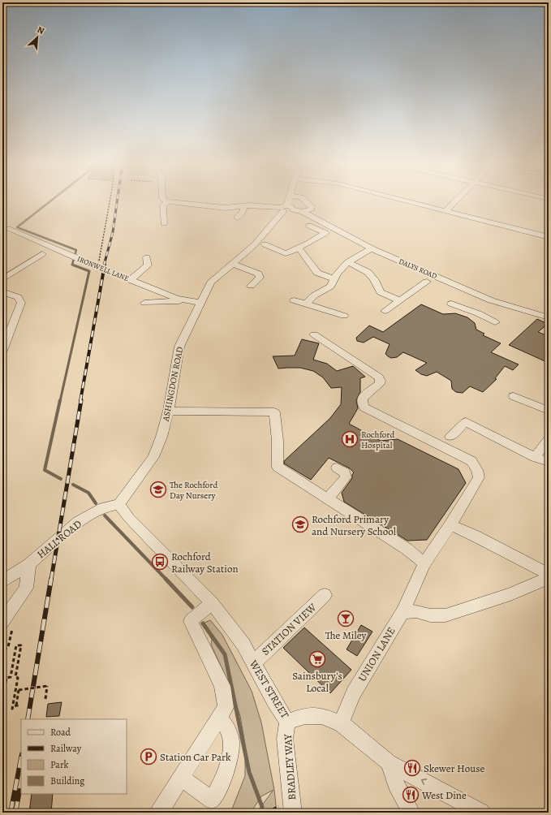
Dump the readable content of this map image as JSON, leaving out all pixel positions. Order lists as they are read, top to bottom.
{
  "streets": {
    "street": [
      "IRONWELL LANE",
      "DALYS ROAD",
      "ASHINGDON ROAD",
      "HALL ROAD",
      "STATION VIEW",
      "UNION LANE",
      "WEST STREET",
      "BRADLEY WAY"
    ]
  },
  "crossings": [
    ["IRONWELL LANE", "ASHINGDON ROAD"],
    ["DALYS ROAD", "ASHINGDON ROAD"],
    ["ASHINGDON ROAD", "HALL ROAD"],
    ["ASHINGDON ROAD", "WEST STREET"],
    ["HALL ROAD", "WEST STREET"],
    ["STATION VIEW", "WEST STREET"],
    ["UNION LANE", "WEST STREET"],
    ["WEST STREET", "BRADLEY WAY"]
  ],
  "places": {
    "hospital": ["Rochford Hospital"],
    "school or university": ["The Rochford Day Nursery", "Rochford Primary and Nursery School"],
    "bus stop": ["Rochford Railway Station"],
    "bar": ["The Miley"],
    "supermarket": ["Sainsbury's Local"],
    "parking": ["Station Car Park"],
    "restaurant": ["Skewer House", "West Dine"]
  },
  "legend": [
    "Road",
    "Railway",
    "Park",
    "Building"
  ],
  "north": "top right"
}
